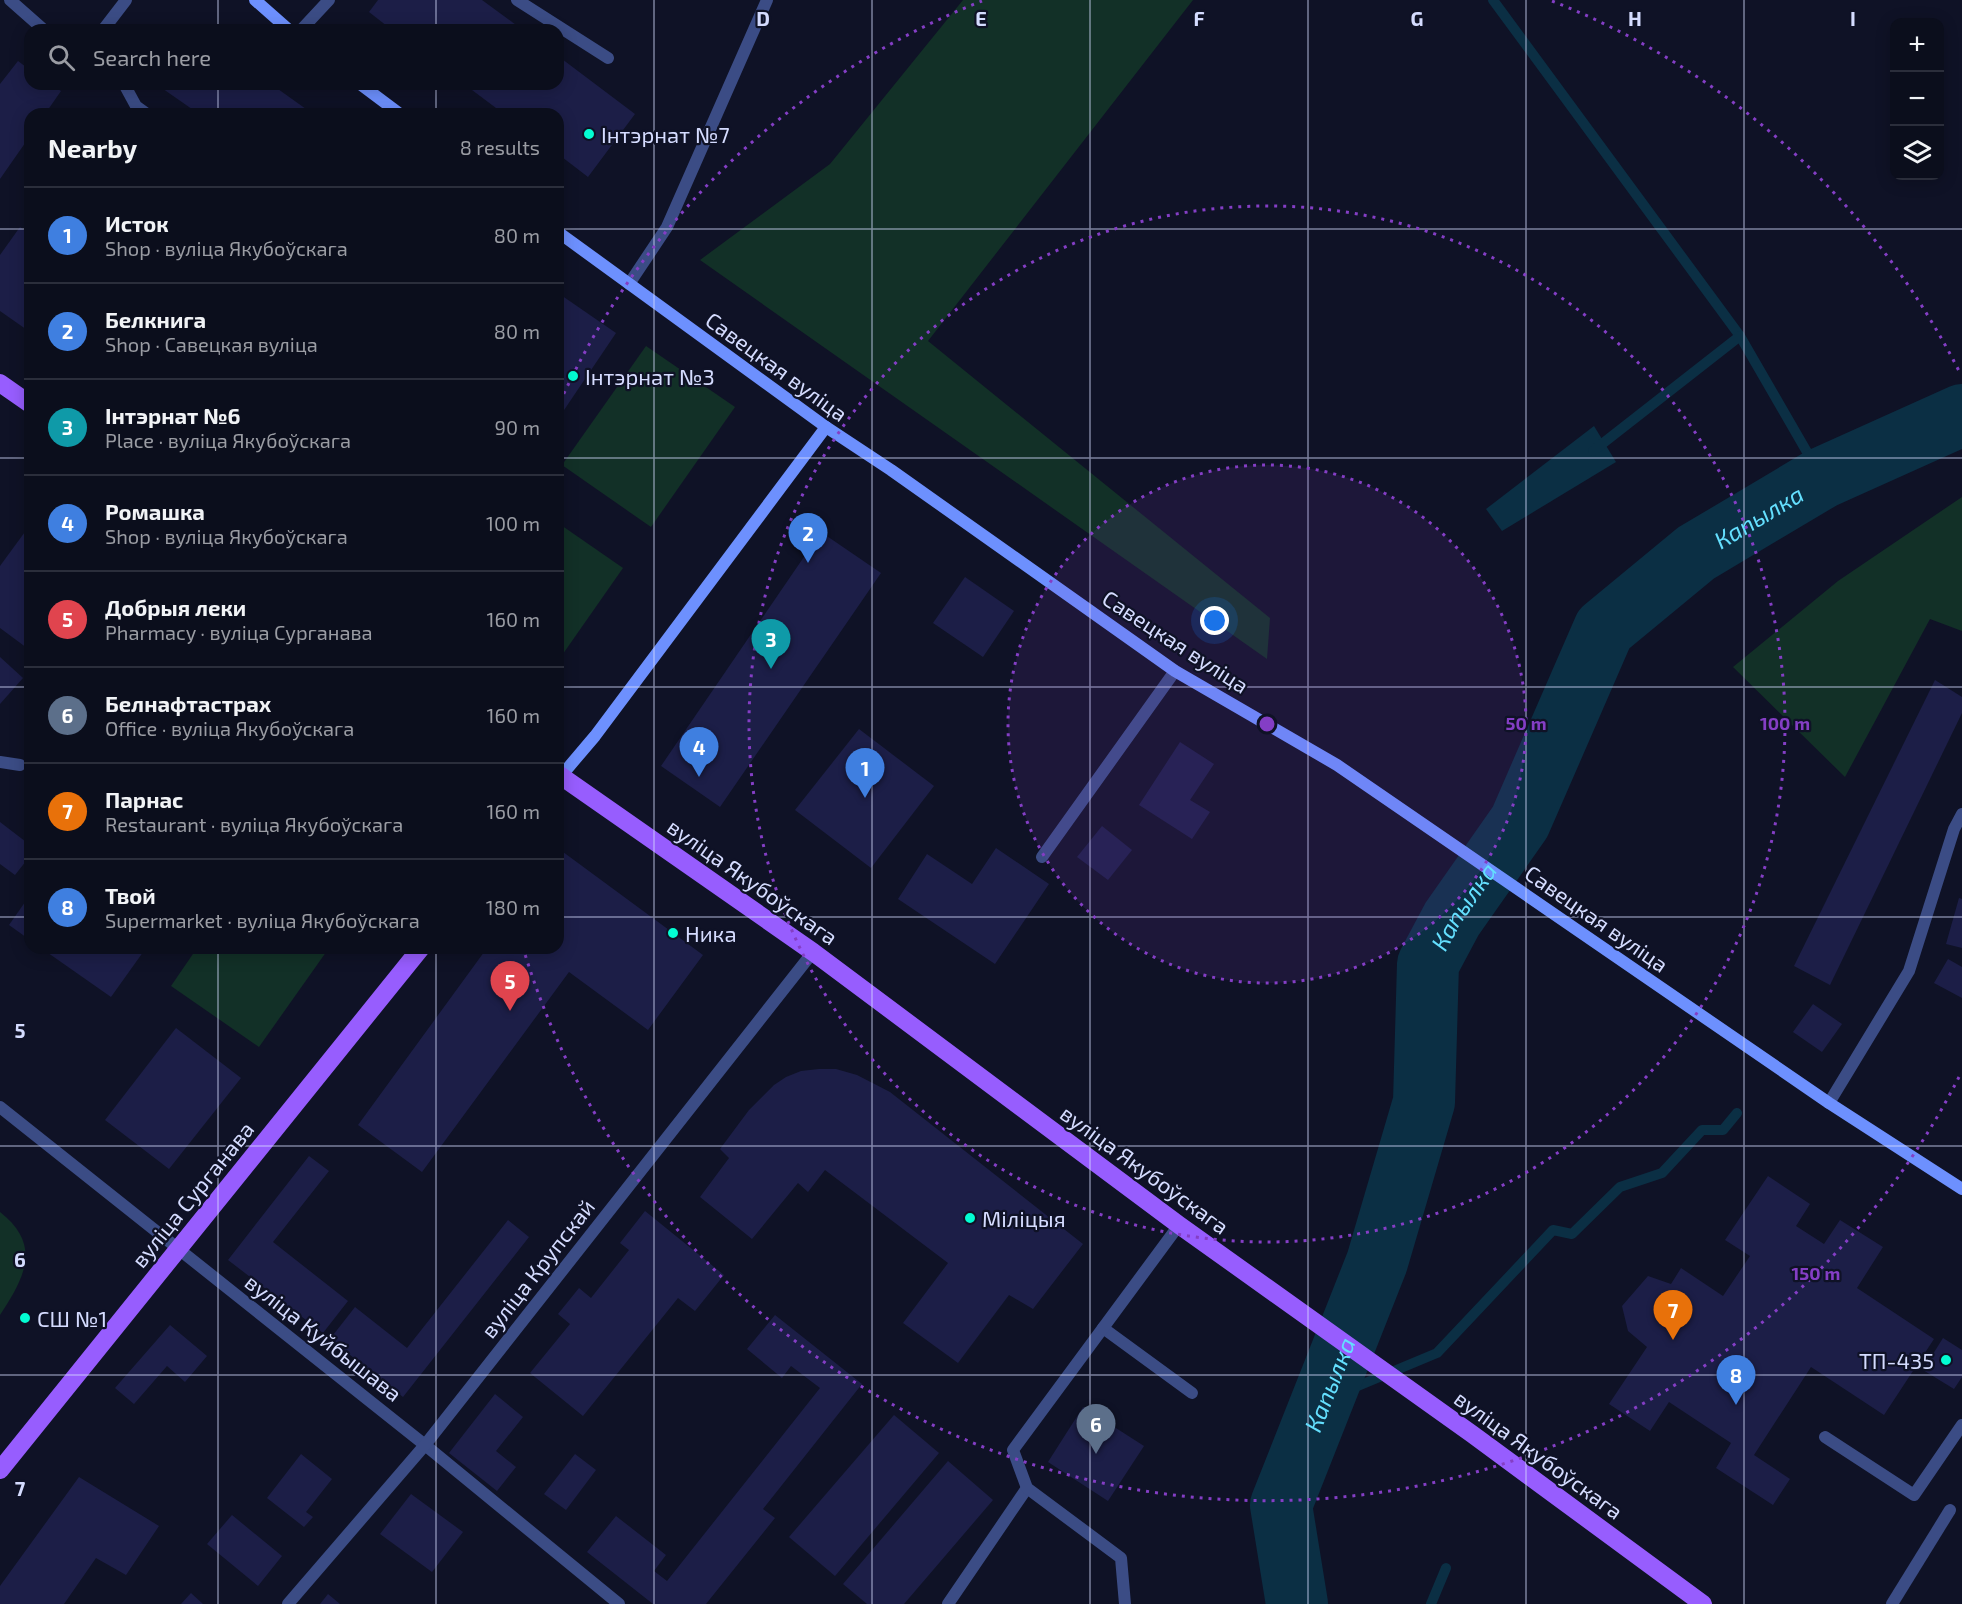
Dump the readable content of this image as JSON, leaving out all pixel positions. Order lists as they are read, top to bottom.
{
  "streets": {
    "main road": ["Савецкая вуліца", "вуліца Якубоўскага", "вуліца Сурганава"],
    "street": ["вуліца Крупскай", "вуліца Куйбышава"]
  },
  "crossings": [
    ["вуліца Якубоўскага", "вуліца Крупскай"],
    ["вуліца Сурганава", "вуліца Куйбышава"],
    ["вуліца Крупскай", "вуліца Куйбышава"]
  ],
  "water": ["Капылка"],
  "places": [
    "Інтэрнат №7",
    "Інтэрнат №3",
    "Ника",
    "Міліцыя",
    "СШ №1",
    "ТП-435"
  ],
  "page": {
    "map_buttons": ["+", "−"],
    "search": "Search here",
    "heading": ["Nearby", "8 results"],
    "list": [
      {
        "mark": "1",
        "name": "Исток",
        "note": "Shop · вуліца Якубоўскага",
        "value": "80 m"
      },
      {
        "mark": "2",
        "name": "Белкнига",
        "note": "Shop · Савецкая вуліца",
        "value": "80 m"
      },
      {
        "mark": "3",
        "name": "Інтэрнат №6",
        "note": "Place · вуліца Якубоўскага",
        "value": "90 m"
      },
      {
        "mark": "4",
        "name": "Ромашка",
        "note": "Shop · вуліца Якубоўскага",
        "value": "100 m"
      },
      {
        "mark": "5",
        "name": "Добрыя леки",
        "note": "Pharmacy · вуліца Сурганава",
        "value": "160 m"
      },
      {
        "mark": "6",
        "name": "Белнафтастрах",
        "note": "Office · вуліца Якубоўскага",
        "value": "160 m"
      },
      {
        "mark": "7",
        "name": "Парнас",
        "note": "Restaurant · вуліца Якубоўскага",
        "value": "160 m"
      },
      {
        "mark": "8",
        "name": "Твой",
        "note": "Supermarket · вуліца Якубоўскага",
        "value": "180 m"
      }
    ],
    "pins": [
      "2",
      "3",
      "4",
      "1",
      "5",
      "7",
      "8",
      "6"
    ]
  },
  "grid": {
    "columns": [
      "D",
      "E",
      "F",
      "G",
      "H",
      "I"
    ],
    "rows": ["5", "6", "7"]
  },
  "rings": ["50 m", "100 m", "150 m"]
}
